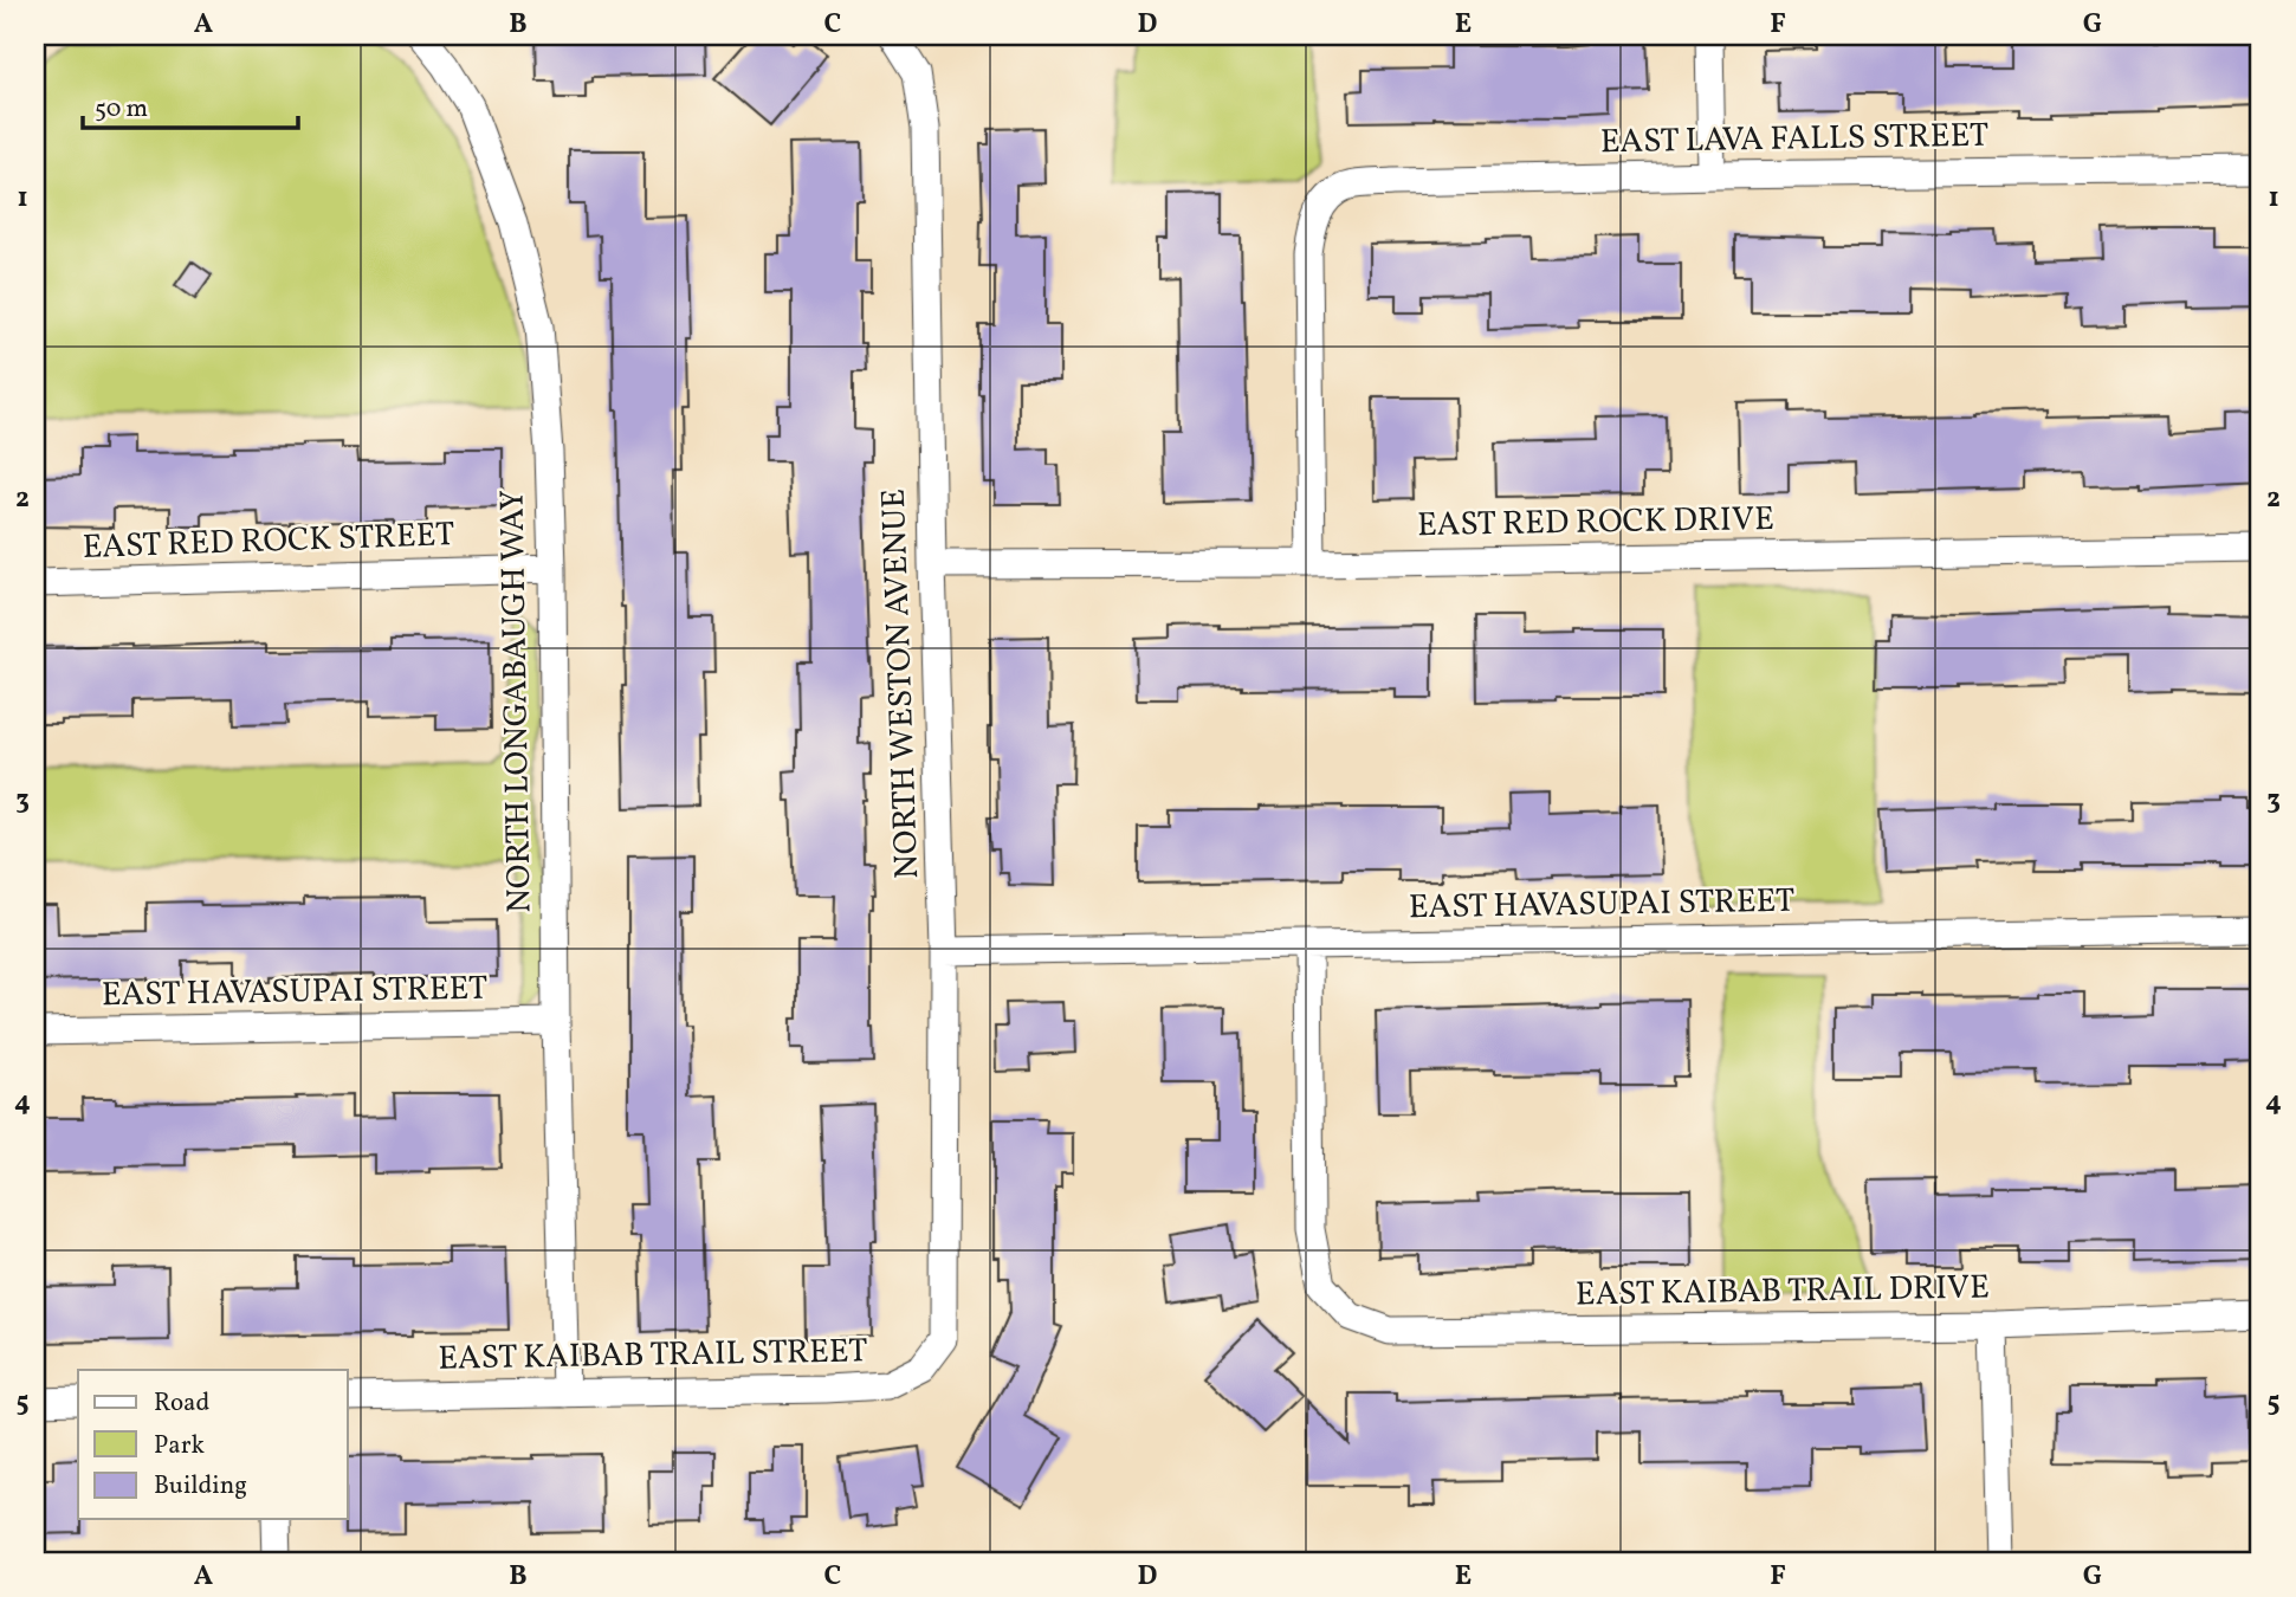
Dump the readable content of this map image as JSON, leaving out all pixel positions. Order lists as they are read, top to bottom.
{
  "streets": {
    "street": [
      "EAST LAVA FALLS STREET",
      "EAST RED ROCK DRIVE",
      "EAST RED ROCK STREET",
      "NORTH WESTON AVENUE",
      "NORTH LONGABAUGH WAY",
      "EAST HAVASUPAI STREET",
      "EAST KAIBAB TRAIL DRIVE",
      "EAST KAIBAB TRAIL STREET"
    ]
  },
  "crossings": [
    ["EAST LAVA FALLS STREET", "EAST RED ROCK DRIVE"],
    ["EAST RED ROCK DRIVE", "NORTH WESTON AVENUE"],
    ["EAST RED ROCK STREET", "NORTH LONGABAUGH WAY"],
    ["NORTH WESTON AVENUE", "EAST HAVASUPAI STREET"],
    ["NORTH WESTON AVENUE", "EAST KAIBAB TRAIL STREET"],
    ["NORTH LONGABAUGH WAY", "EAST HAVASUPAI STREET"],
    ["NORTH LONGABAUGH WAY", "EAST KAIBAB TRAIL STREET"],
    ["EAST HAVASUPAI STREET", "EAST KAIBAB TRAIL DRIVE"]
  ],
  "legend": ["Road", "Park", "Building"],
  "scale_bar": "50 m",
  "grid": {
    "columns": [
      "A",
      "B",
      "C",
      "D",
      "E",
      "F",
      "G"
    ],
    "rows": [
      "1",
      "2",
      "3",
      "4",
      "5"
    ]
  }
}
